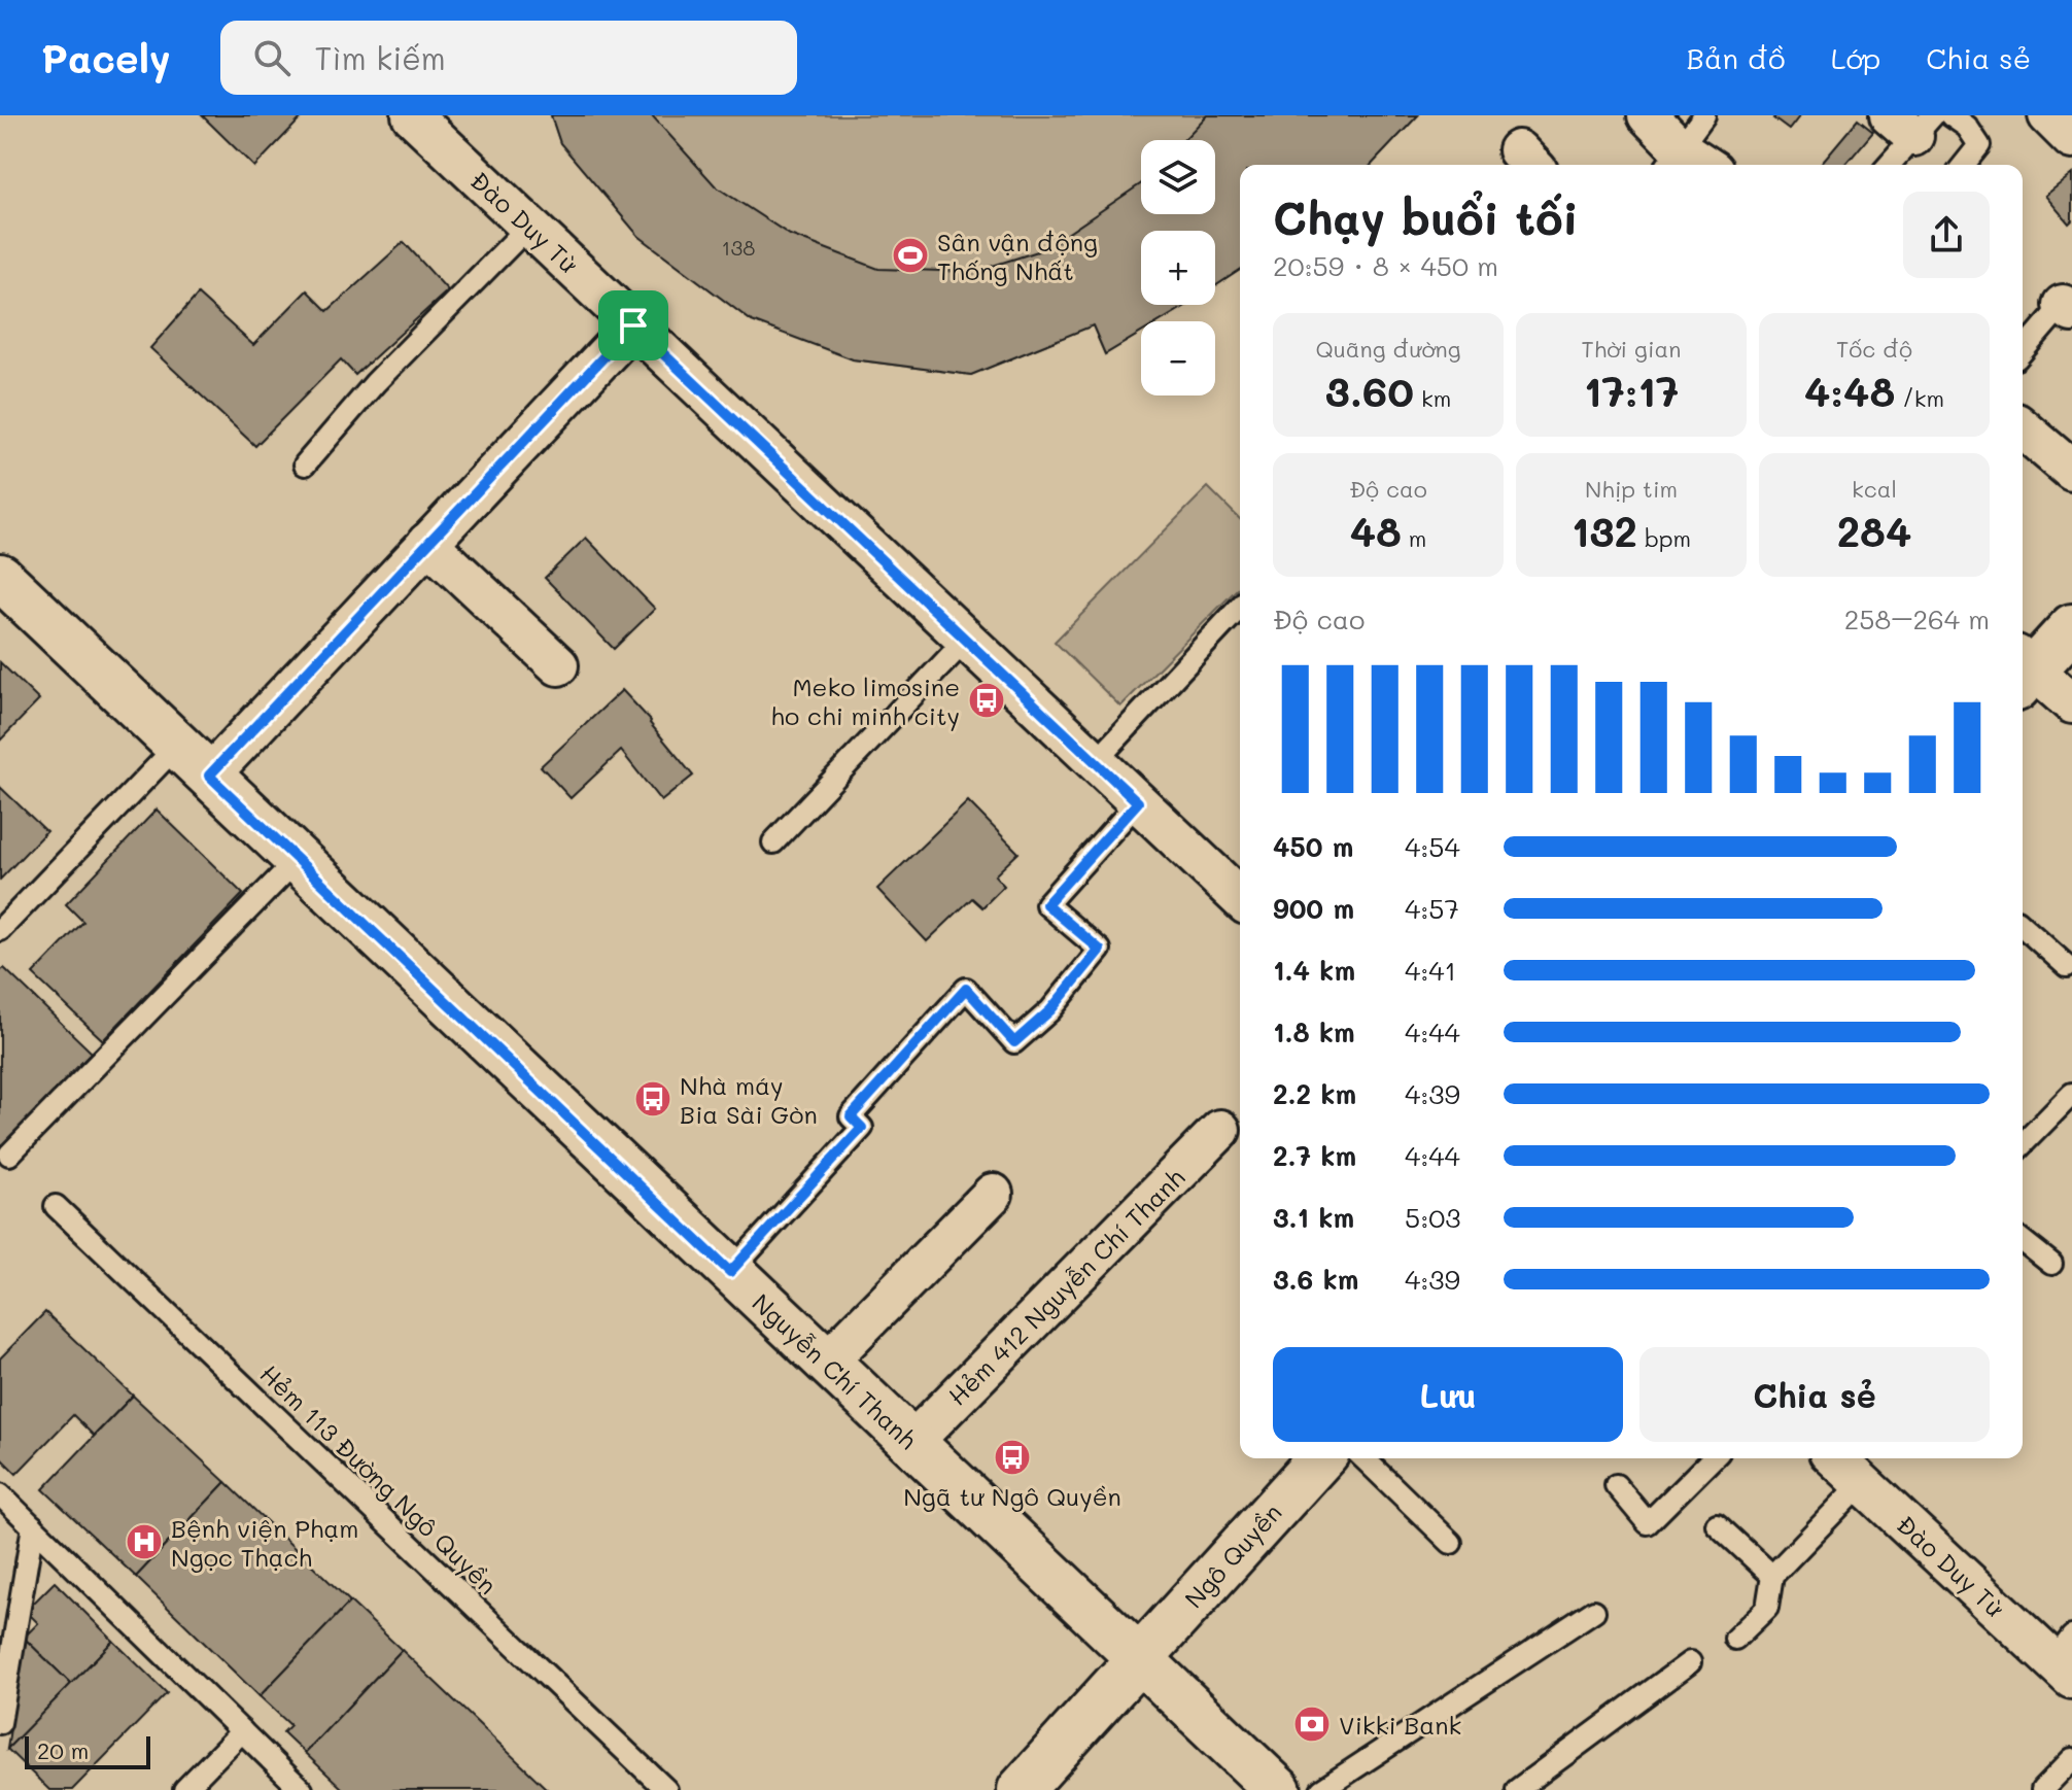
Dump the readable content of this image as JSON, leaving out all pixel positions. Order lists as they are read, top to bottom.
{
  "streets": {
    "main road": ["Nguyễn Chí Thanh", "Ngô Quyền"],
    "street": ["Đào Duy Từ", "Hẻm 412 Nguyễn Chí Thanh"],
    "lane": ["Hẻm 113 Đường Ngô Quyền"]
  },
  "crossings": [
    ["Hẻm 412 Nguyễn Chí Thanh", "Nguyễn Chí Thanh"],
    ["Nguyễn Chí Thanh", "Ngô Quyền"]
  ],
  "places": {
    "sports": ["Sân vận động Thống Nhất"],
    "bus stop": ["Meko limosine ho chi minh city", "Nhà máy Bia Sài Gòn", "Ngã tư Ngô Quyền"],
    "hospital": ["Bệnh viện Phạm Ngọc Thạch"],
    "bank": ["Vikki Bank"]
  },
  "house_numbers": ["138"],
  "scale_bar": "20 m",
  "page": {
    "header": "Pacely",
    "search": "Tìm kiếm",
    "nav": ["Bản đồ", "Lớp", "Chia sẻ"],
    "map_buttons": ["+", "−"],
    "heading": ["Chạy buổi tối", "20:59 · 8 × 450 m"],
    "stats": [
      ["Quãng đường", "3.60 km"],
      ["Thời gian", "17:17"],
      ["Tốc độ", "4:48 /km"],
      ["Độ cao", "48 m"],
      ["Nhịp tim", "132 bpm"],
      ["kcal", "284"]
    ],
    "chart": ["Độ cao", "258–264 m"],
    "list": [
      {
        "name": "450 m",
        "note": "4:54"
      },
      {
        "name": "900 m",
        "note": "4:57"
      },
      {
        "name": "1.4 km",
        "note": "4:41"
      },
      {
        "name": "1.8 km",
        "note": "4:44"
      },
      {
        "name": "2.2 km",
        "note": "4:39"
      },
      {
        "name": "2.7 km",
        "note": "4:44"
      },
      {
        "name": "3.1 km",
        "note": "5:03"
      },
      {
        "name": "3.6 km",
        "note": "4:39"
      }
    ],
    "buttons": ["Lưu", "Chia sẻ"],
    "scale": "20 m"
  }
}
